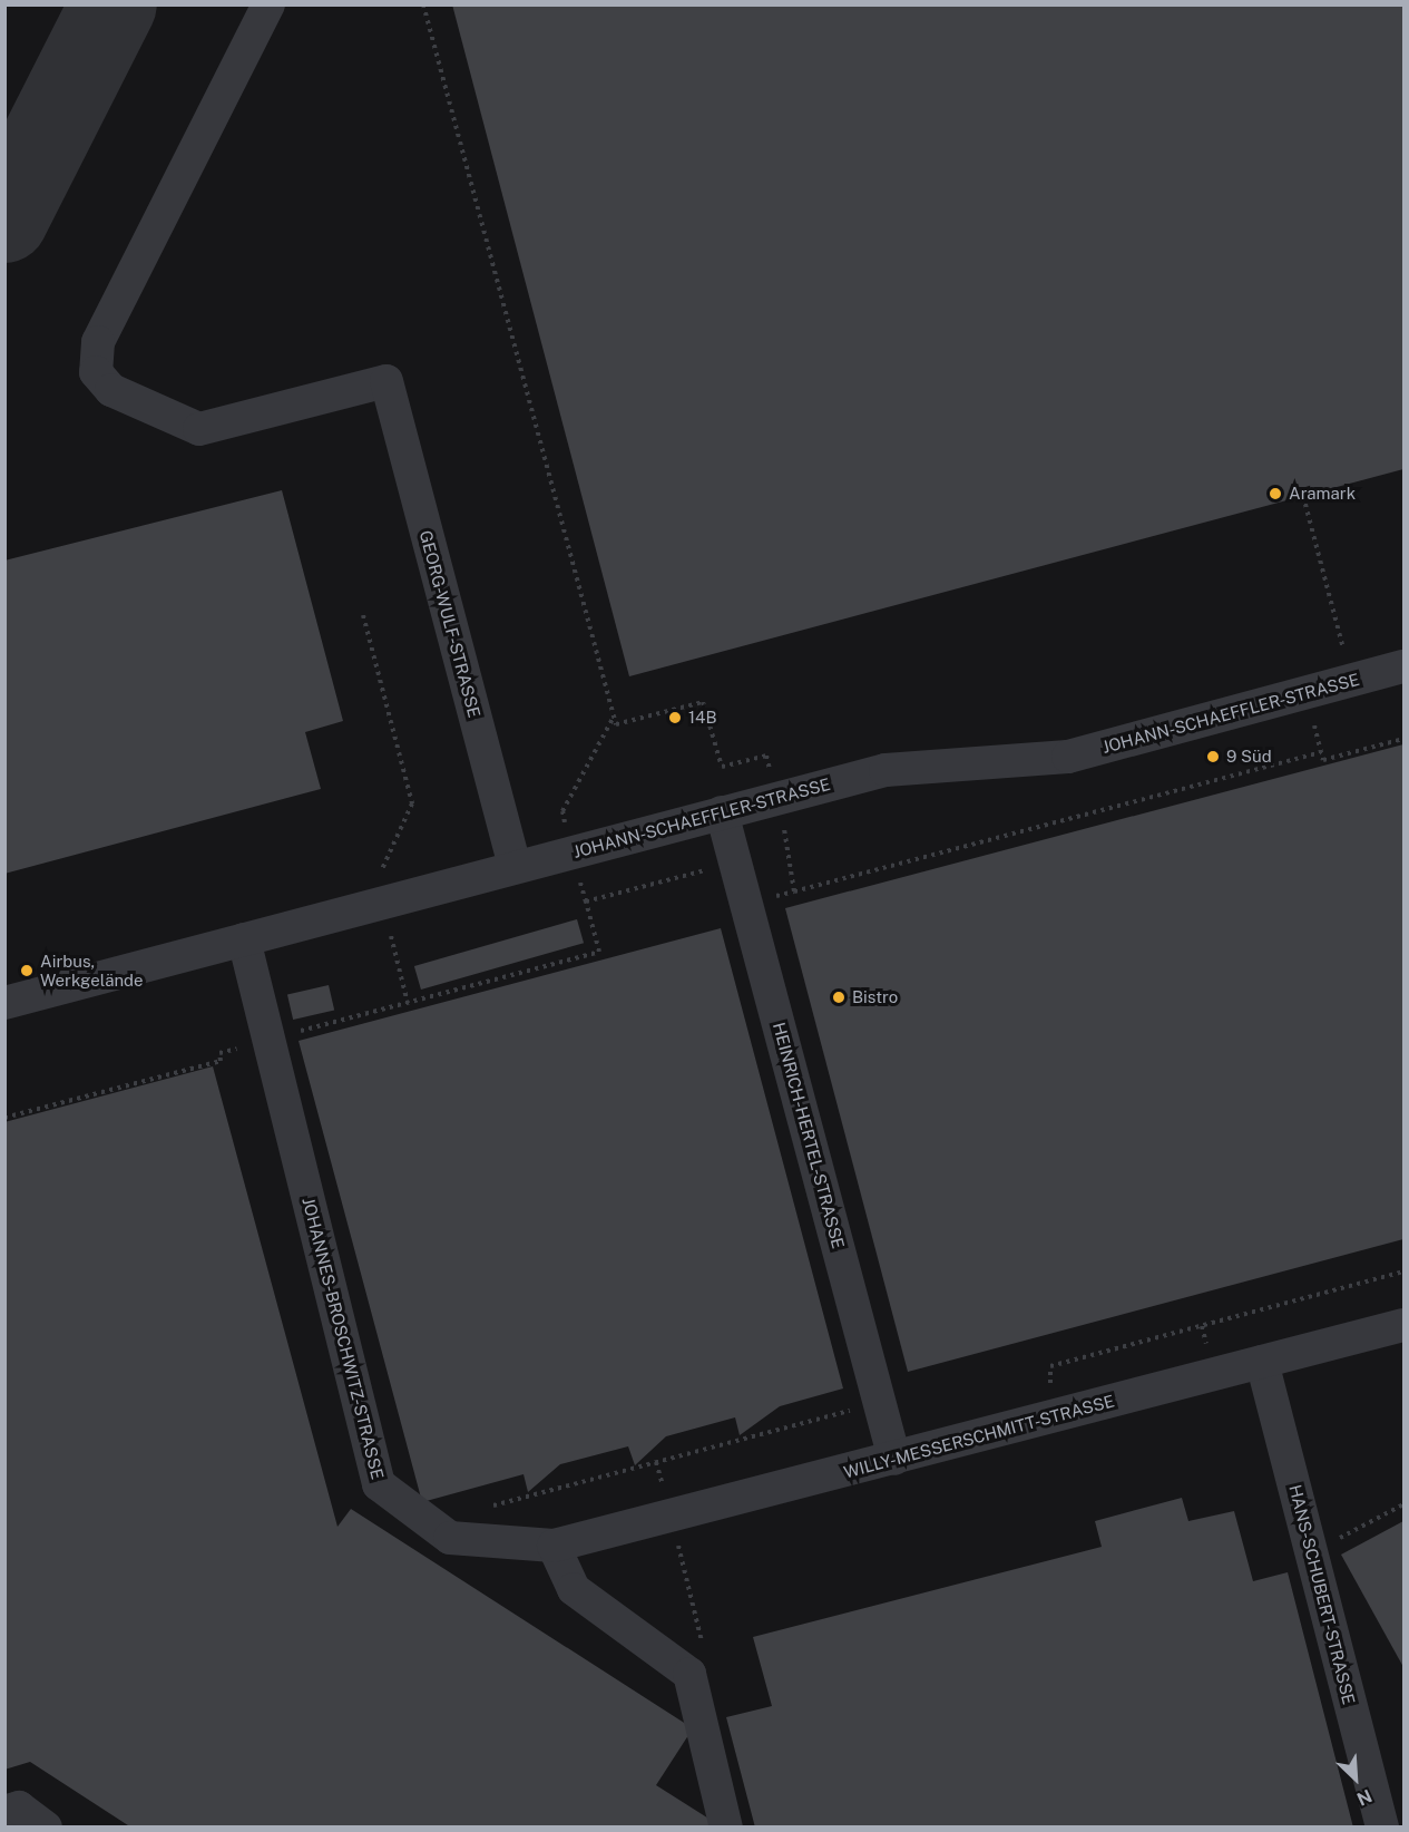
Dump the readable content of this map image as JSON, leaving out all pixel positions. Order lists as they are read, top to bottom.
{
  "streets": {
    "street": [
      "GEORG-WULF-STRASSE",
      "JOHANN-SCHAEFFLER-STRASSE",
      "HEINRICH-HERTEL-STRASSE",
      "JOHANNES-BROSCHWITZ-STRASSE",
      "WILLY-MESSERSCHMITT-STRASSE",
      "HANS-SCHUBERT-STRASSE"
    ]
  },
  "crossings": [
    ["GEORG-WULF-STRASSE", "JOHANN-SCHAEFFLER-STRASSE"],
    ["JOHANN-SCHAEFFLER-STRASSE", "HEINRICH-HERTEL-STRASSE"],
    ["JOHANN-SCHAEFFLER-STRASSE", "JOHANNES-BROSCHWITZ-STRASSE"],
    ["HEINRICH-HERTEL-STRASSE", "WILLY-MESSERSCHMITT-STRASSE"],
    ["JOHANNES-BROSCHWITZ-STRASSE", "WILLY-MESSERSCHMITT-STRASSE"],
    ["WILLY-MESSERSCHMITT-STRASSE", "HANS-SCHUBERT-STRASSE"]
  ],
  "places": [
    "Aramark",
    "14B",
    "9 Süd",
    "Airbus, Werkgelände",
    "Bistro"
  ],
  "north": "bottom right"
}
